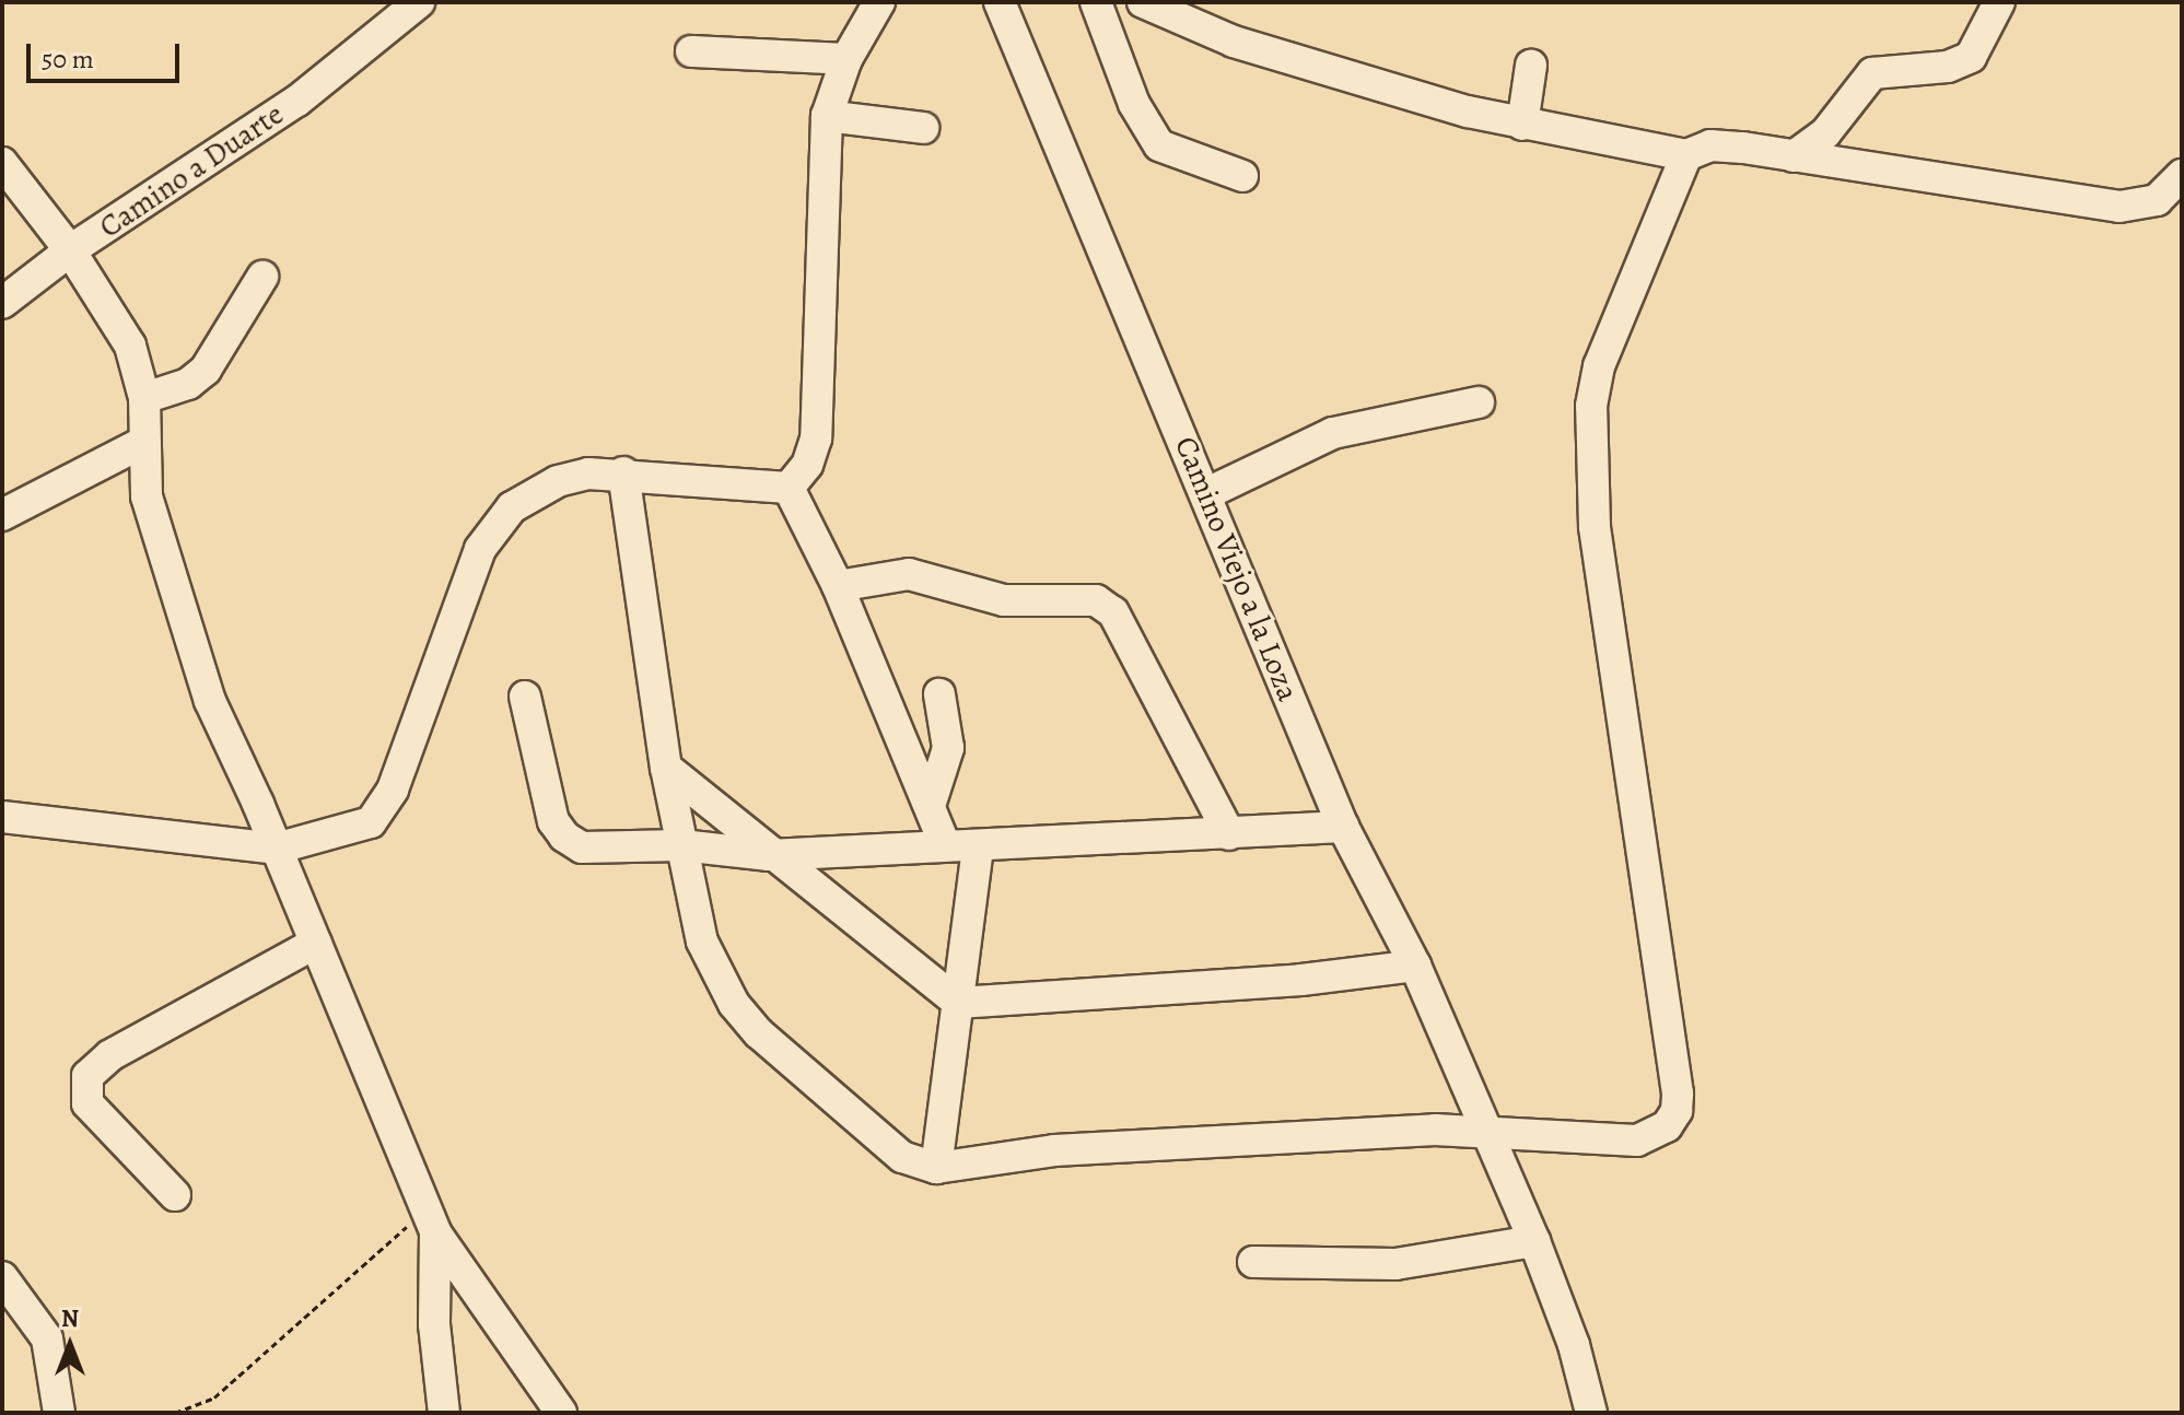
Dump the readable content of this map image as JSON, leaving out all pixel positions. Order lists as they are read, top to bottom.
{
  "streets": {
    "street": ["Camino a Duarte", "Camino Viejo a la Loza"]
  },
  "scale_bar": "50 m",
  "north": "top"
}
